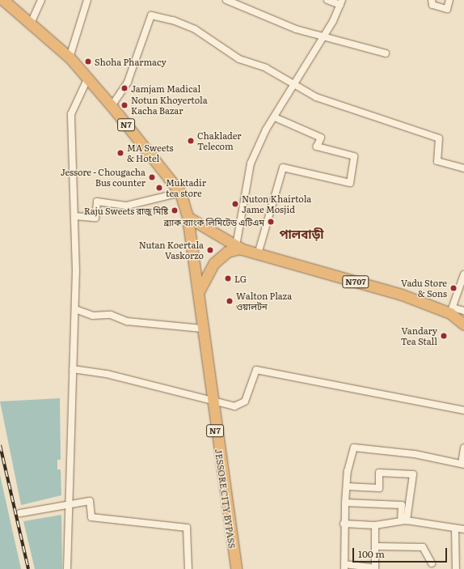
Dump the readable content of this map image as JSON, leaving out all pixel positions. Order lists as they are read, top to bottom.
{
  "streets": {
    "highway": ["N7", "N707", "JESSORE CITY BYPASS"]
  },
  "crossings": [
    ["N7", "JESSORE CITY BYPASS"]
  ],
  "districts": ["পালবাড়ী"],
  "places": [
    "Shoha Pharmacy",
    "Jamjam Madical",
    "Notun Khoyertola Kacha Bazar",
    "Chaklader Telecom",
    "MA Sweets & Hotel",
    "Jessore - Chougacha Bus counter",
    "Muktadir tea store",
    "Nuton Khairtola Jame Mosjid",
    "Raju Sweets রাজু মিষ্টি",
    "ব্র্যাক ব্যাংক লিমিটেড এটিএম",
    "Nutan Koertala Vaskorzo",
    "LG",
    "Vadu Store & Sons",
    "Walton Plaza ওয়ালটন",
    "Vandary Tea Stall"
  ],
  "scale_bar": "100 m"
}
